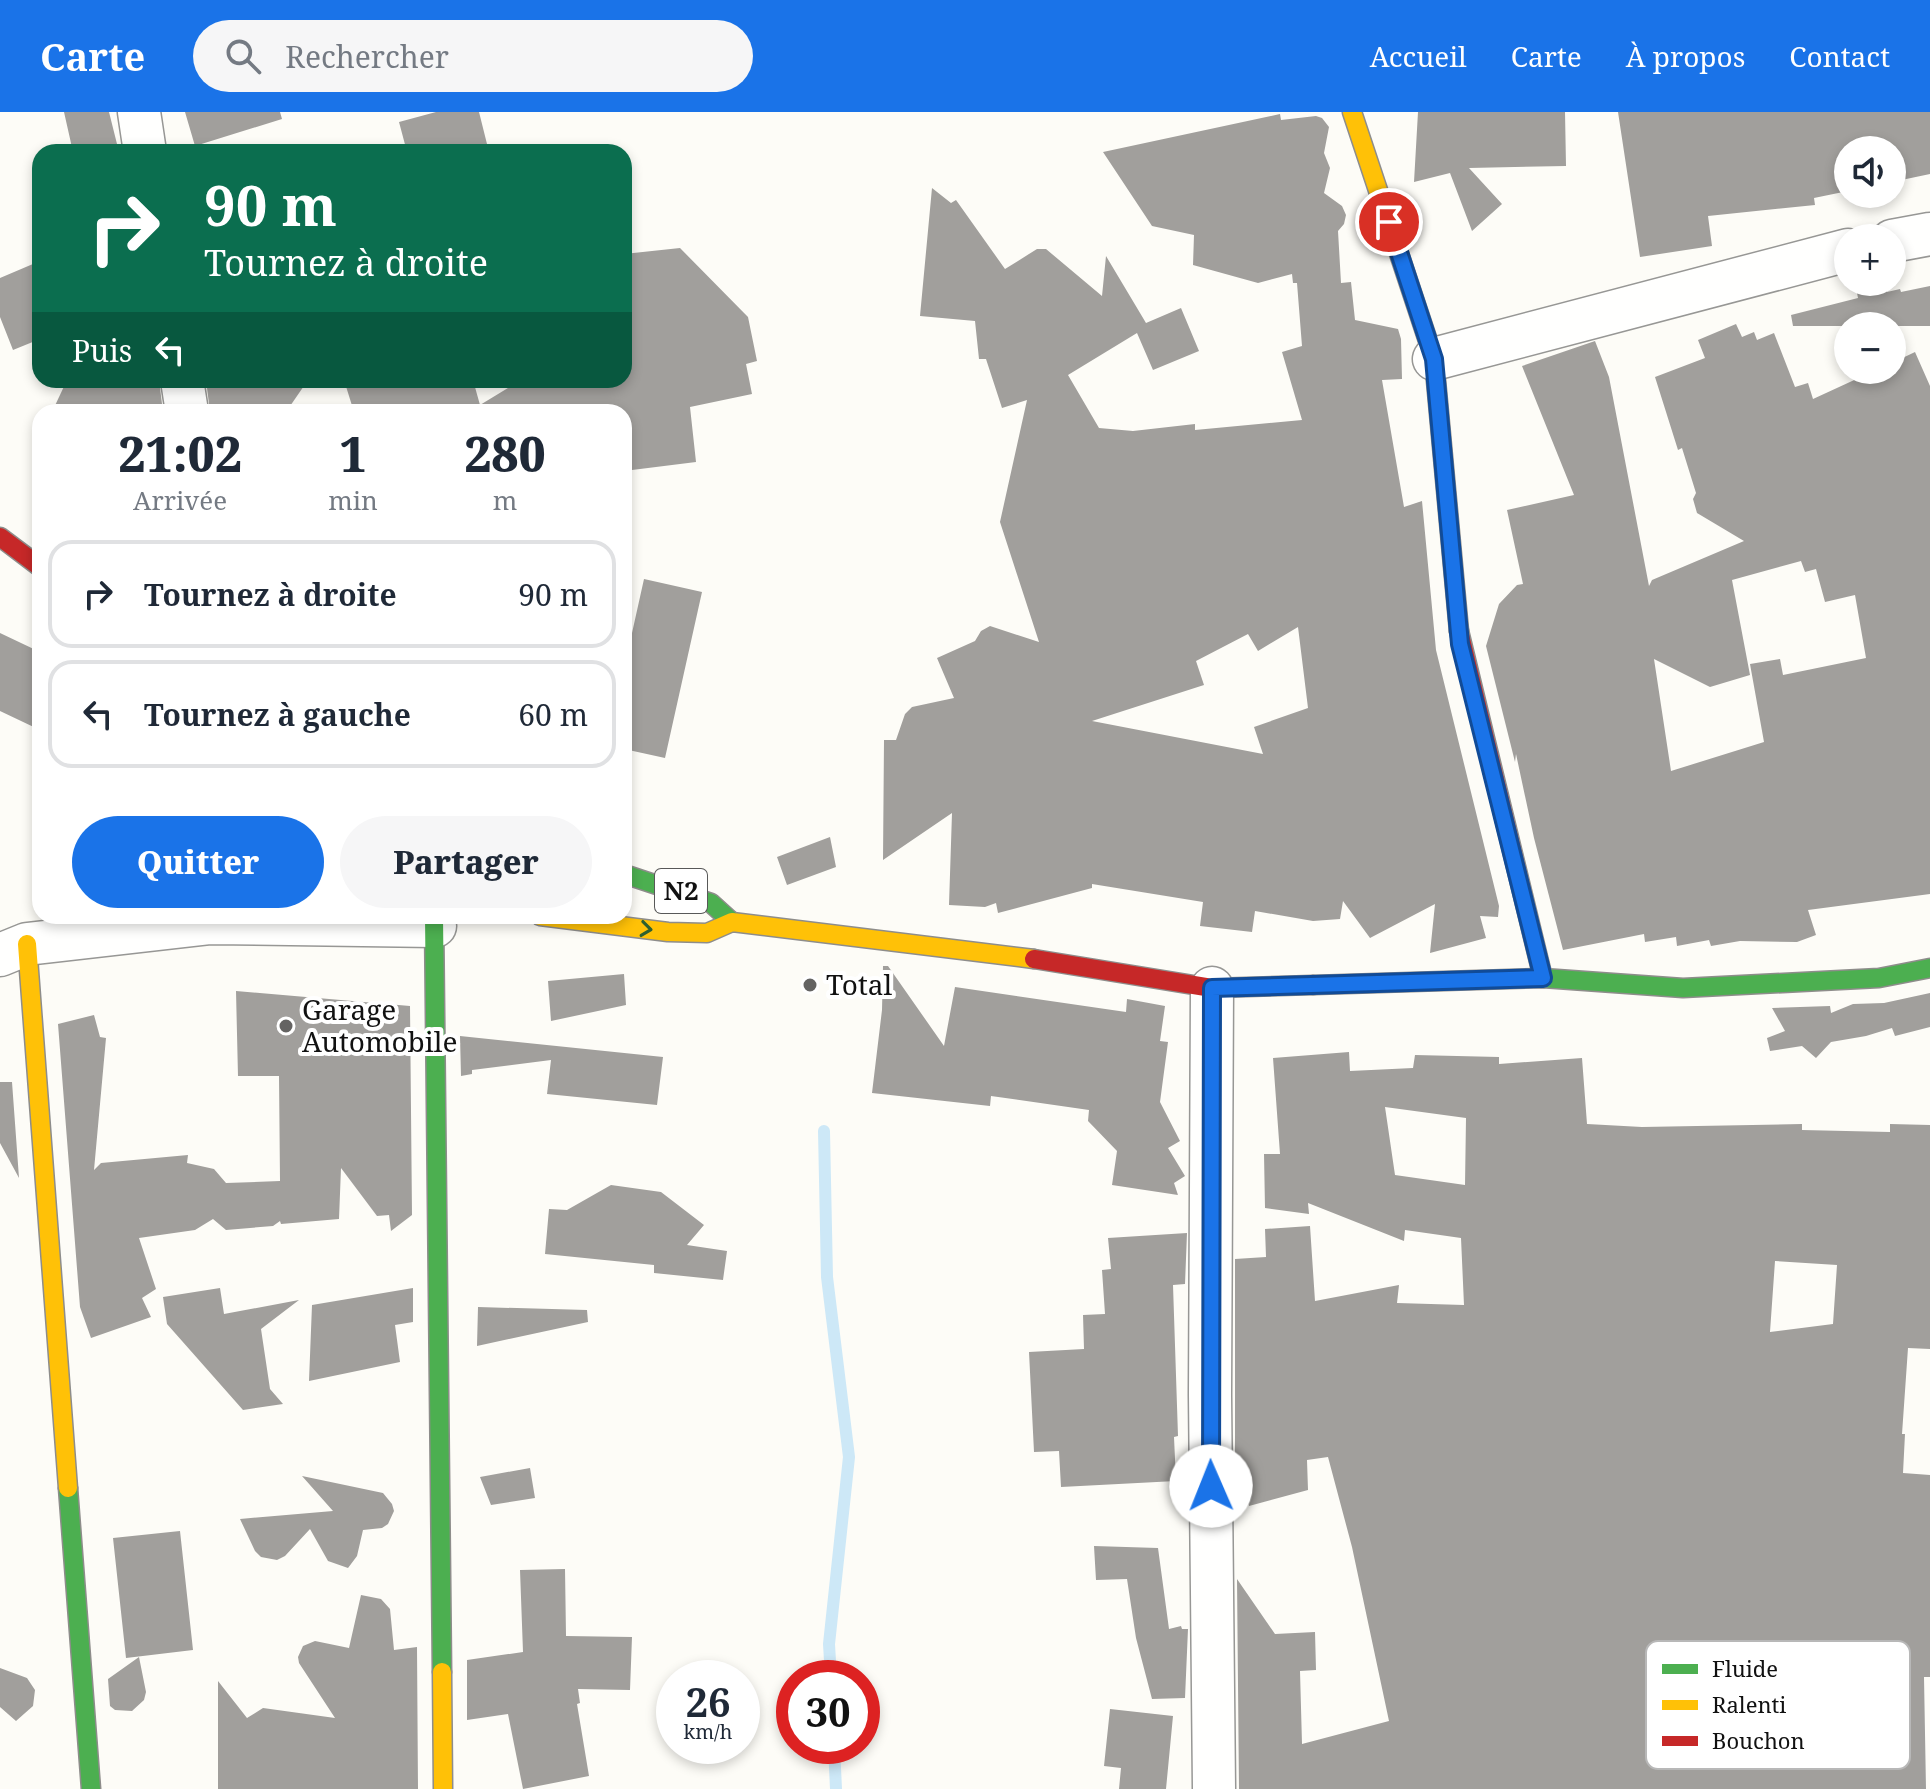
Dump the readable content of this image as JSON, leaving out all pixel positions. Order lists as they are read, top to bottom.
{
  "streets": {
    "main road": ["N2"]
  },
  "places": ["Total", "Garage Automobile"],
  "legend": ["Fluide", "Ralenti", "Bouchon"],
  "page": {
    "header": "Carte",
    "search": "Rechercher",
    "nav": [
      "Accueil",
      "Carte",
      "À propos",
      "Contact"
    ],
    "map_buttons": ["+", "−"],
    "turn": ["90 m", "Tournez à droite"],
    "then": "Puis",
    "eta": [
      "21:02",
      "Arrivée",
      "1",
      "min",
      "280",
      "m"
    ],
    "list": [
      {
        "name": "Tournez à droite",
        "value": "90 m"
      },
      {
        "name": "Tournez à gauche",
        "value": "60 m"
      }
    ],
    "buttons": ["Quitter", "Partager"],
    "speed": "26 km/h",
    "limit": "30"
  }
}
